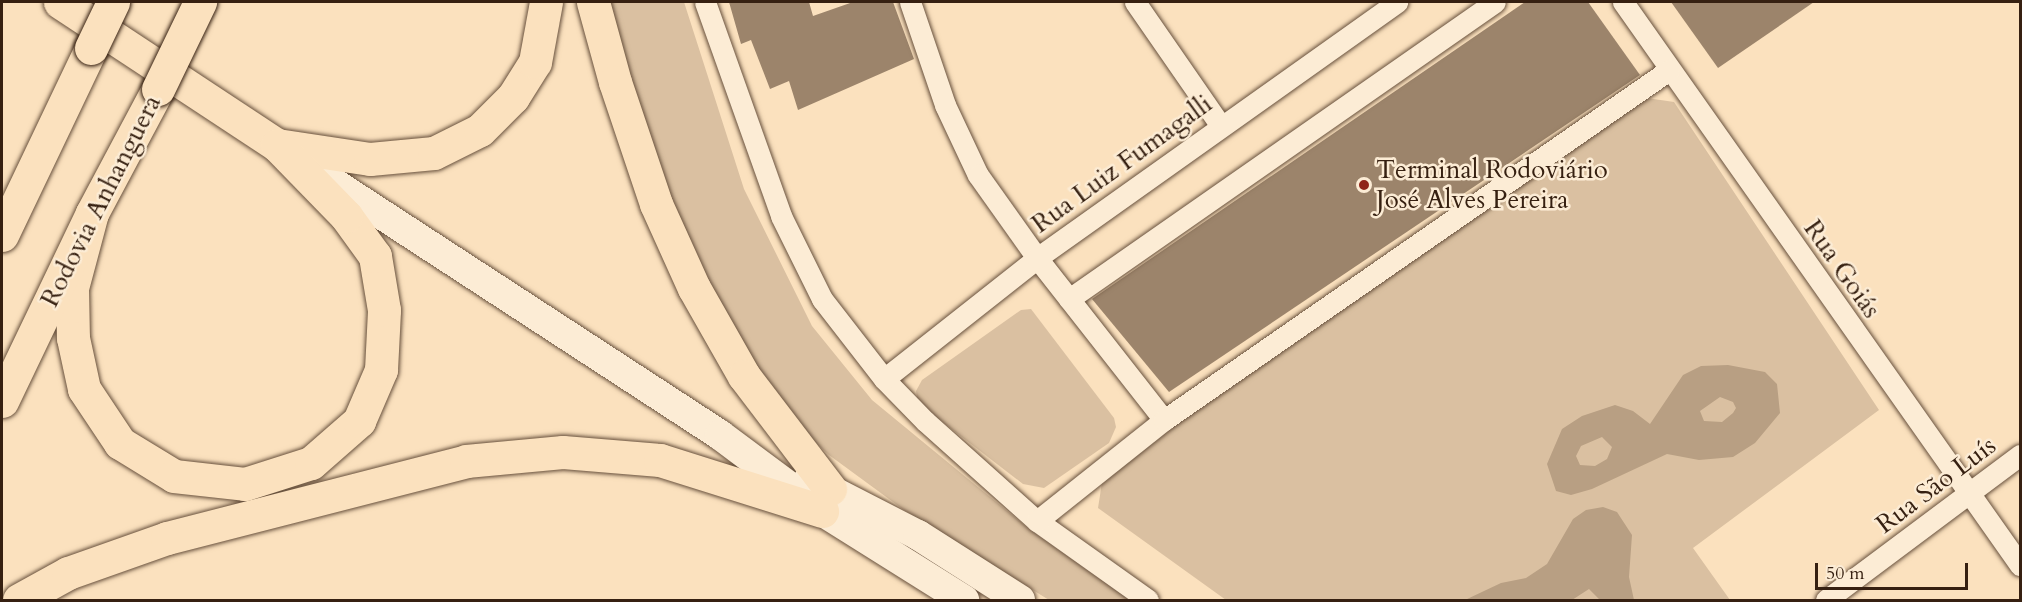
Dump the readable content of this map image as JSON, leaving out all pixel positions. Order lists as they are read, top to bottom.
{
  "streets": {
    "main road": ["Rodovia Anhanguera"],
    "street": ["Rua Luiz Fumagalli", "Rua Goiás", "Rua São Luís"]
  },
  "crossings": [
    ["Rua Goiás", "Rua São Luís"]
  ],
  "places": ["Terminal Rodoviário José Alves Pereira"],
  "scale_bar": "50 m"
}
